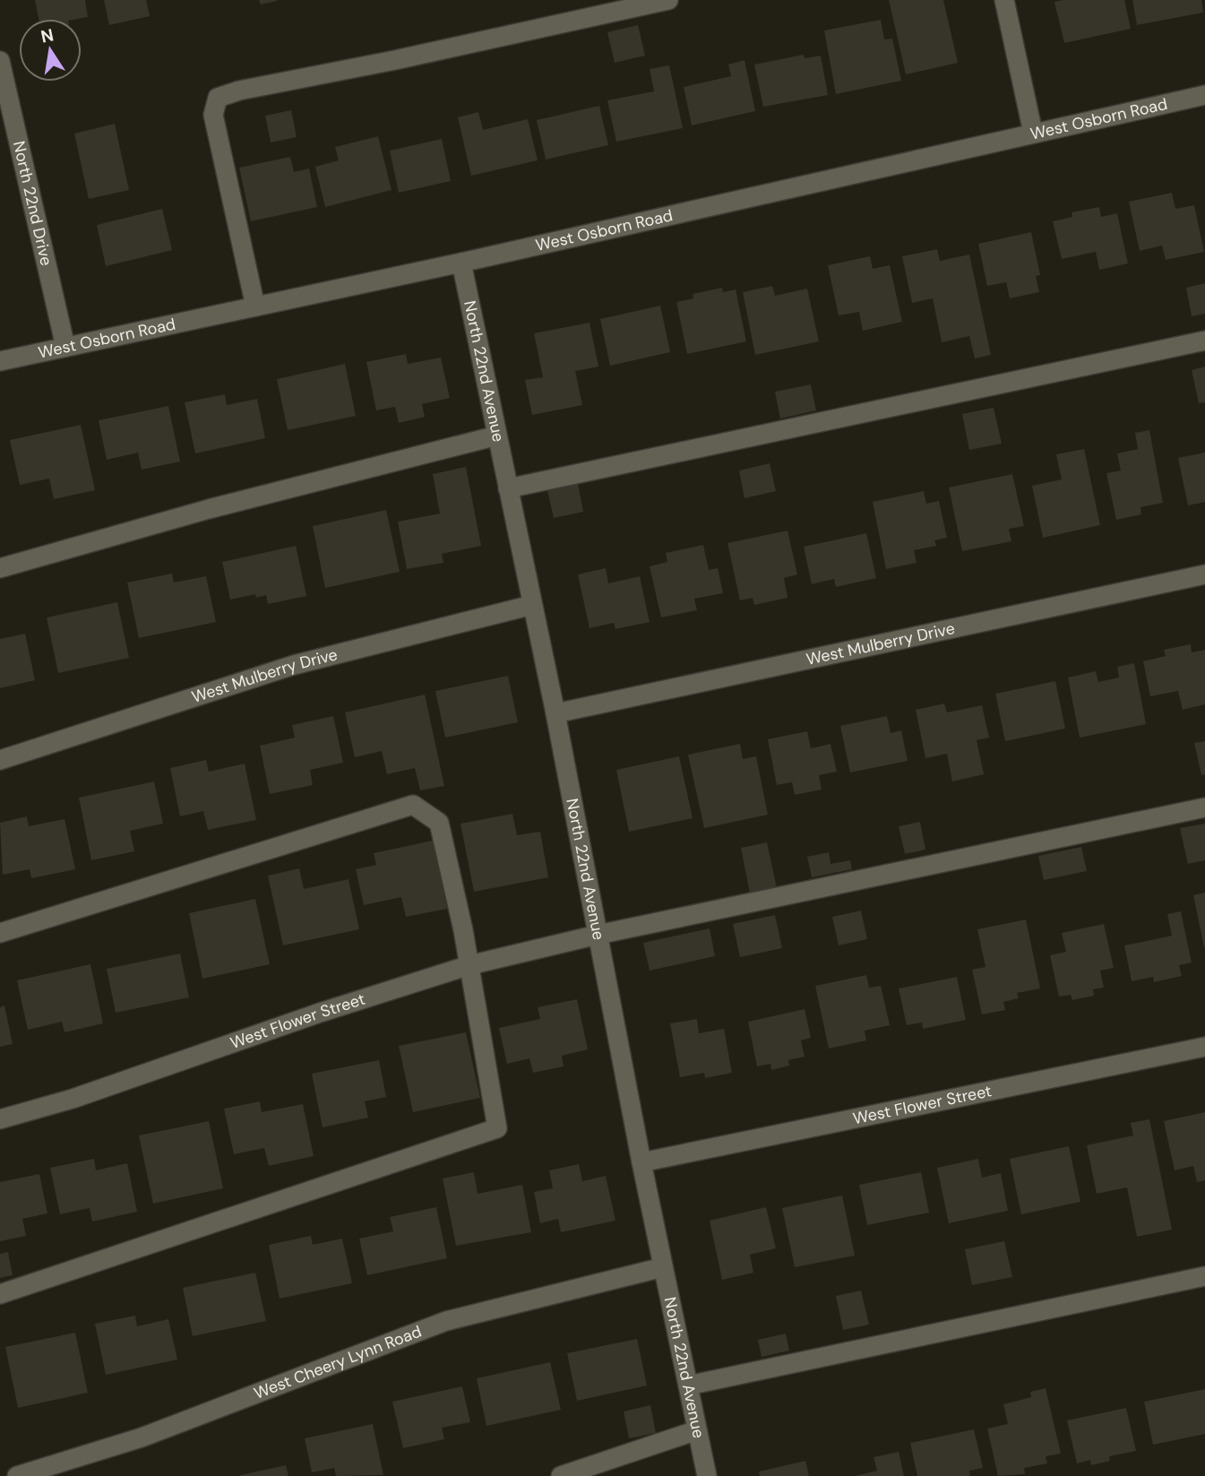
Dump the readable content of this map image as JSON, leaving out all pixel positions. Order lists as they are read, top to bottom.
{
  "streets": {
    "street": [
      "West Osborn Road",
      "North 22nd Drive",
      "North 22nd Avenue",
      "West Mulberry Drive",
      "West Flower Street",
      "West Cheery Lynn Road"
    ]
  },
  "crossings": [
    ["West Osborn Road", "North 22nd Drive"],
    ["West Osborn Road", "North 22nd Avenue"],
    ["North 22nd Avenue", "West Mulberry Drive"],
    ["North 22nd Avenue", "West Flower Street"],
    ["North 22nd Avenue", "West Cheery Lynn Road"]
  ],
  "north": "top"
}
